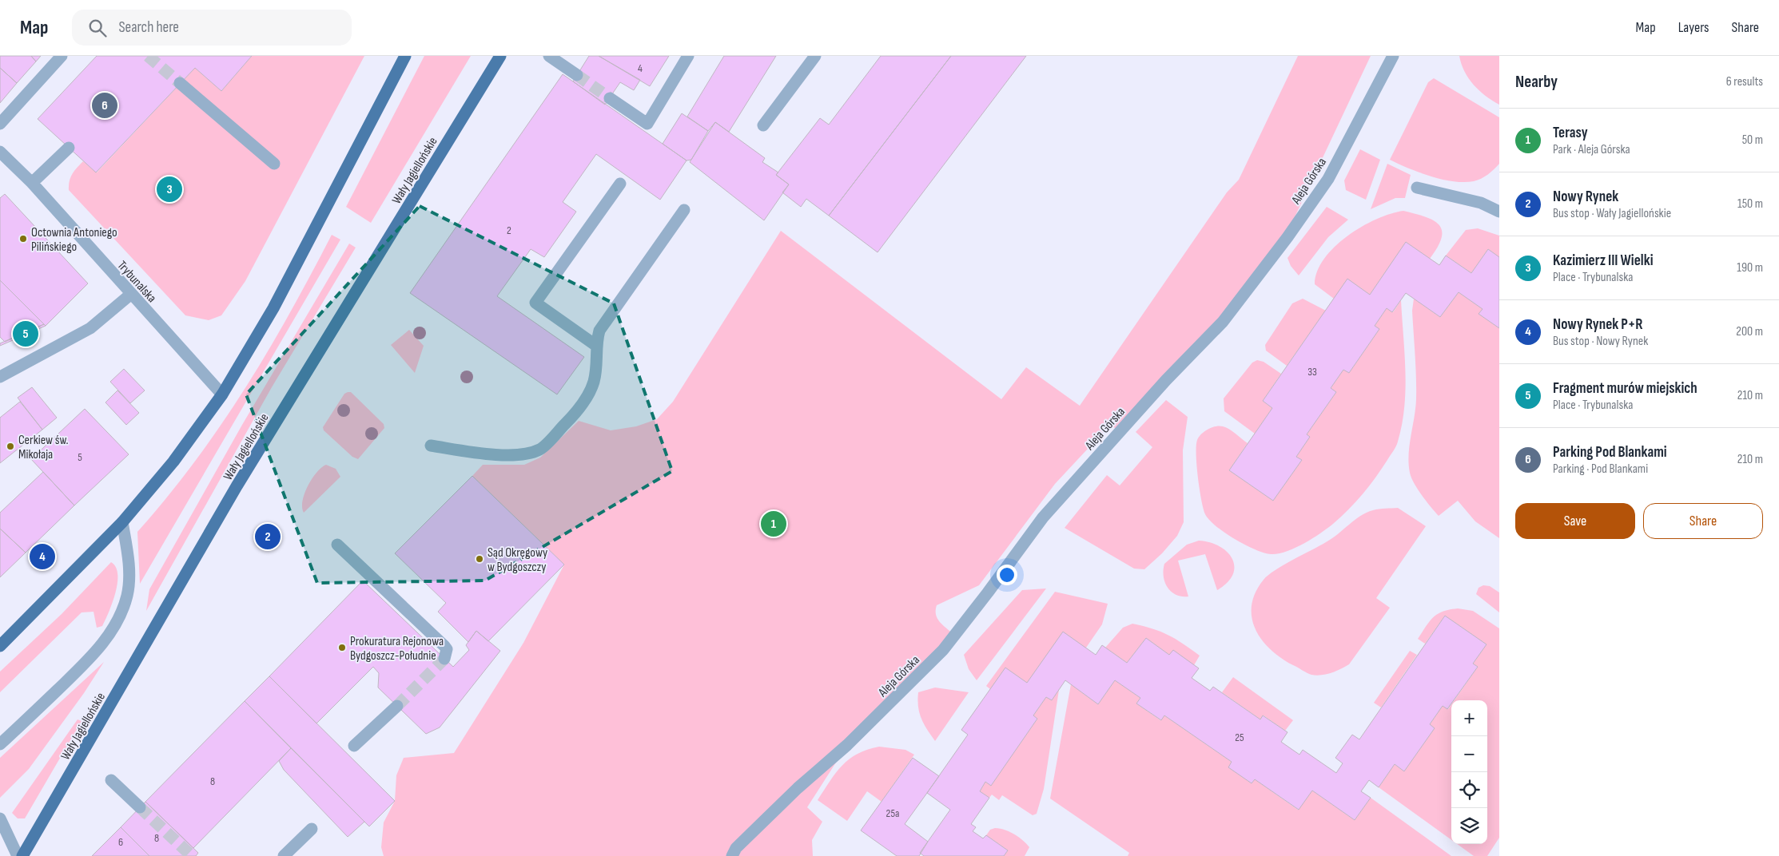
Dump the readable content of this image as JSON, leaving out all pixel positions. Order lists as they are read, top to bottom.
{
  "streets": {
    "main road": ["Wały Jagiellońskie"],
    "street": ["Aleja Górska", "Trybunalska"]
  },
  "places": [
    "Octownia Antoniego Pilińskiego",
    "Cerkiew św. Mikołaja",
    "Sąd Okręgowy w Bydgoszczy",
    "Prokuratura Rejonowa Bydgoszcz-Południe"
  ],
  "house_numbers": [
    "4",
    "2",
    "33",
    "5",
    "25",
    "8",
    "25a",
    "8",
    "6"
  ],
  "page": {
    "header": "Map",
    "search": "Search here",
    "nav": ["Map", "Layers", "Share"],
    "heading": ["Nearby", "6 results"],
    "pins": [
      "6",
      "3",
      "5",
      "1",
      "2",
      "4"
    ],
    "list": [
      {
        "mark": "1",
        "name": "Terasy",
        "note": "Park · Aleja Górska",
        "value": "50 m"
      },
      {
        "mark": "2",
        "name": "Nowy Rynek",
        "note": "Bus stop · Wały Jagiellońskie",
        "value": "150 m"
      },
      {
        "mark": "3",
        "name": "Kazimierz III Wielki",
        "note": "Place · Trybunalska",
        "value": "190 m"
      },
      {
        "mark": "4",
        "name": "Nowy Rynek P+R",
        "note": "Bus stop · Nowy Rynek",
        "value": "200 m"
      },
      {
        "mark": "5",
        "name": "Fragment murów miejskich",
        "note": "Place · Trybunalska",
        "value": "210 m"
      },
      {
        "mark": "6",
        "name": "Parking Pod Blankami",
        "note": "Parking · Pod Blankami",
        "value": "210 m"
      }
    ],
    "buttons": ["Save", "Share"],
    "map_buttons": ["+", "−"]
  }
}
